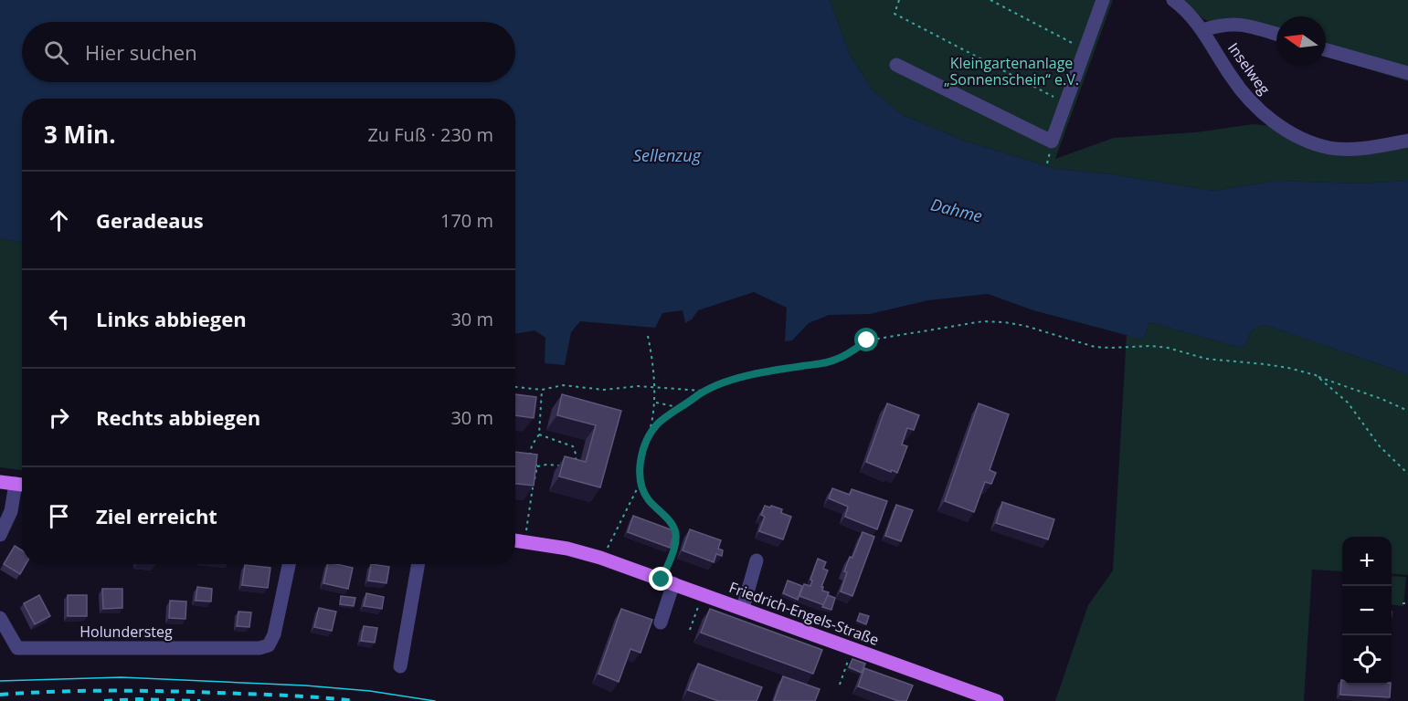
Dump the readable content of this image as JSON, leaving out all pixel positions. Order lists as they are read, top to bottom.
{
  "streets": {
    "main road": ["Friedrich-Engels-Straße"],
    "street": ["Inselweg", "Holundersteg"]
  },
  "water": ["Sellenzug", "Dahme"],
  "parks": ["Kleingartenanlage „Sonnenschein“ e.V."],
  "north": "left",
  "page": {
    "search": "Hier suchen",
    "heading": ["3 Min.", "Zu Fuß · 230 m"],
    "list": [
      ["Geradeaus", "170 m"],
      ["Links abbiegen", "30 m"],
      ["Rechts abbiegen", "30 m"],
      "Ziel erreicht"
    ],
    "map_buttons": ["+", "−"]
  }
}
